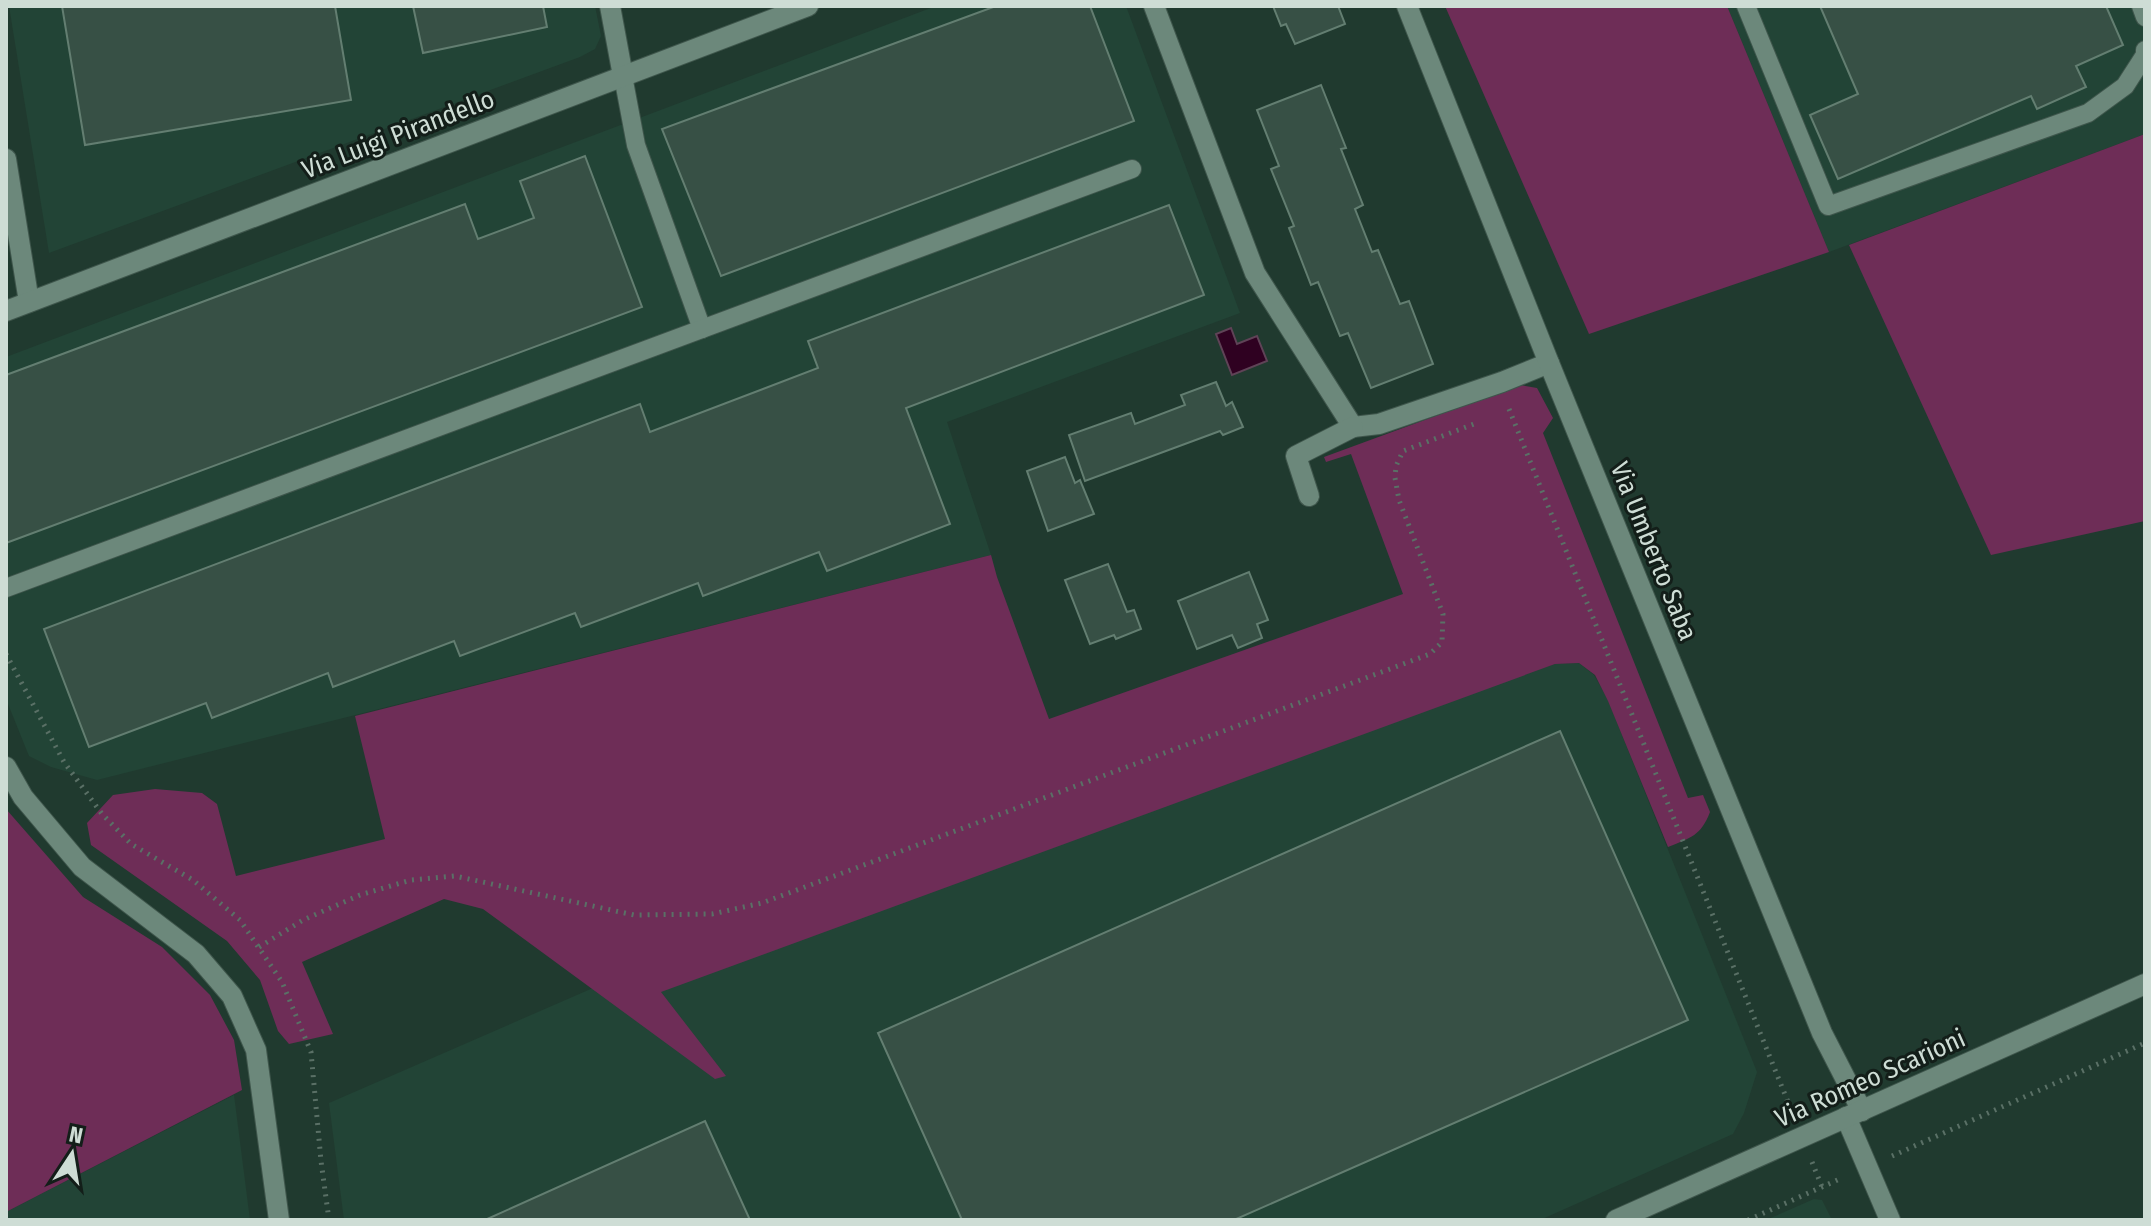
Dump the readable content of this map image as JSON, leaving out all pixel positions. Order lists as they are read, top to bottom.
{
  "streets": {
    "street": ["Via Luigi Pirandello", "Via Umberto Saba", "Via Romeo Scarioni"]
  },
  "crossings": [
    ["Via Umberto Saba", "Via Romeo Scarioni"]
  ],
  "north": "top"
}
